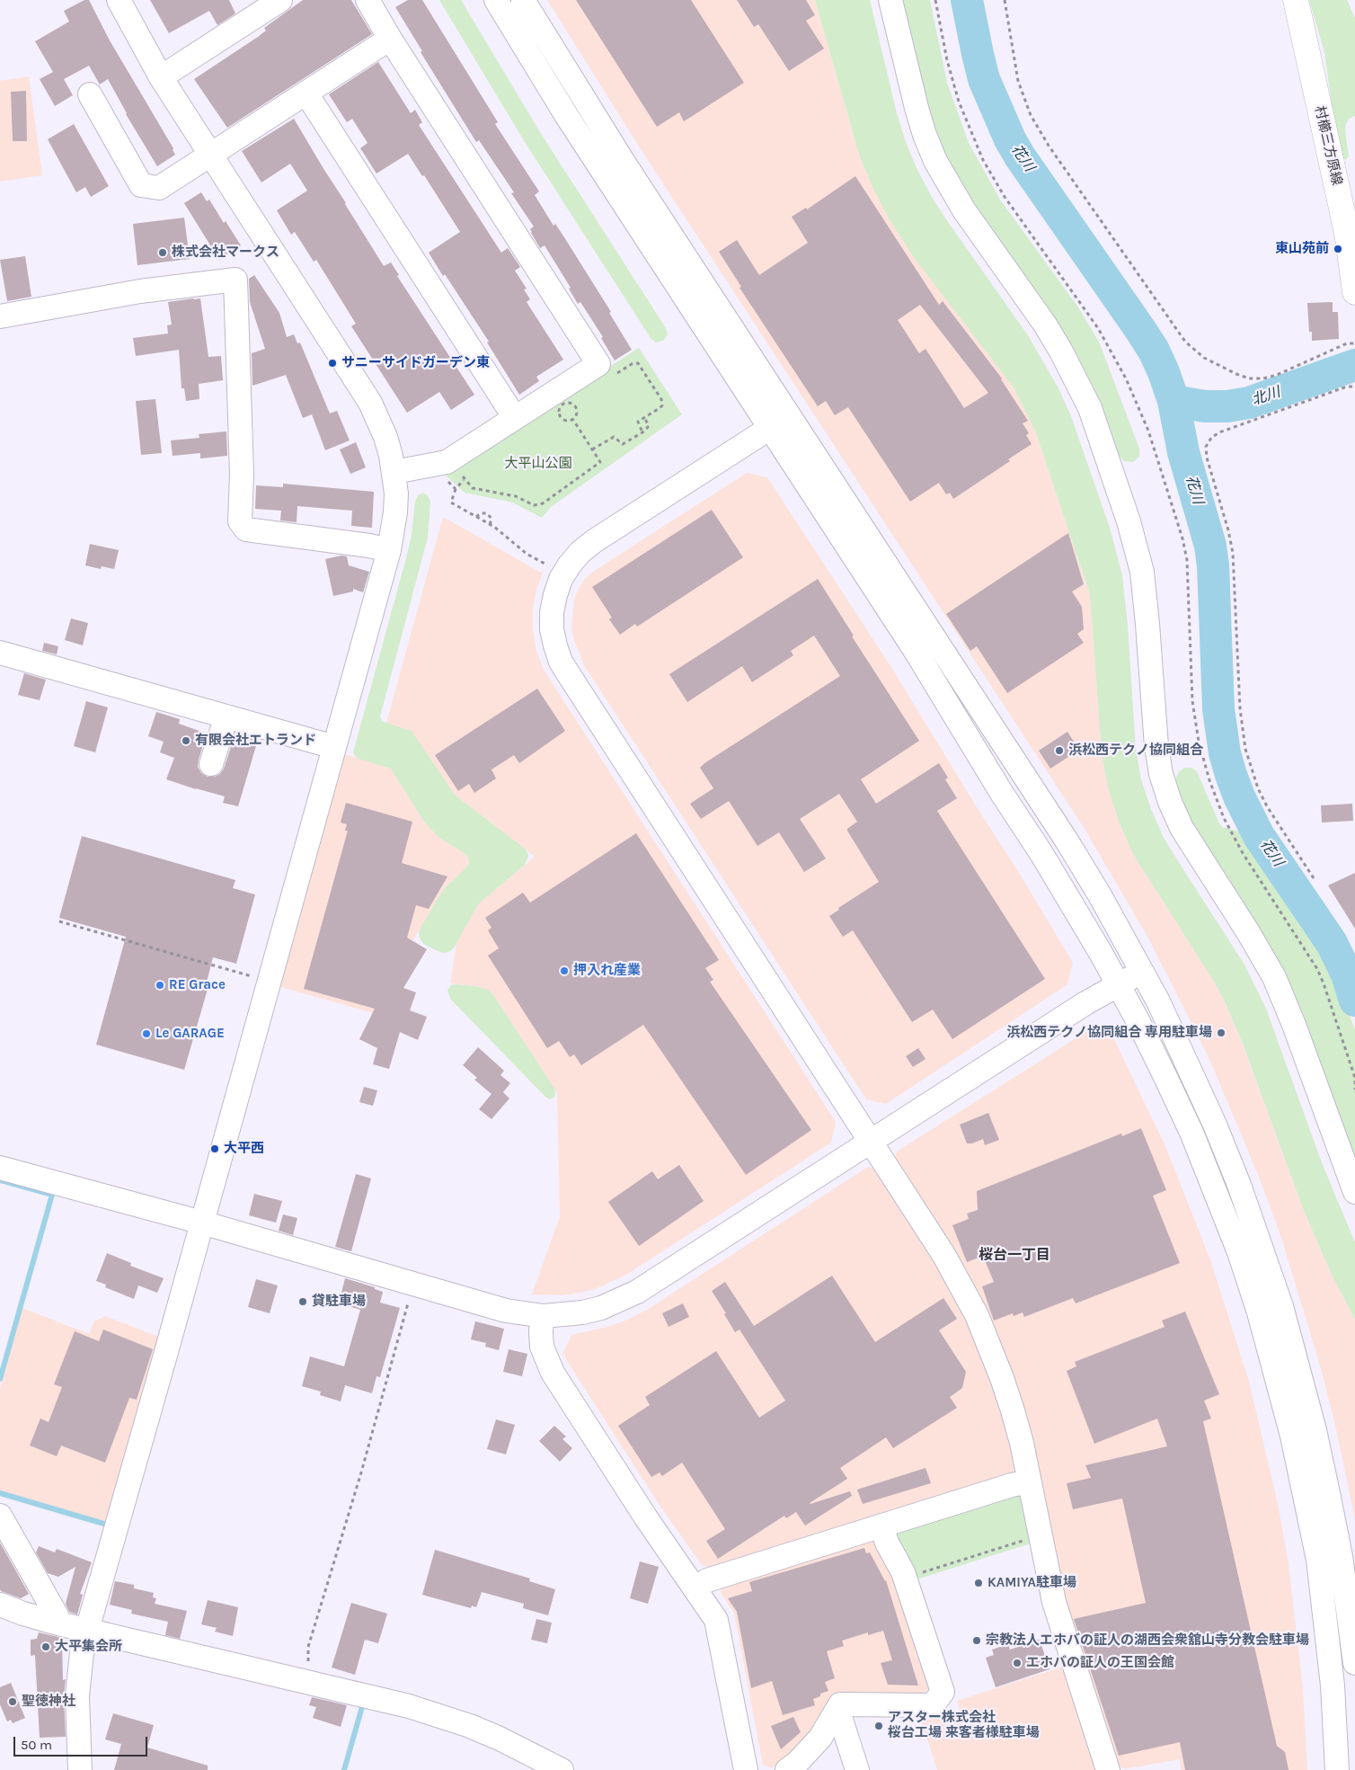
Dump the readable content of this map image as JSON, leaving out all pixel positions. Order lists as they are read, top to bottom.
{
  "streets": {
    "main road": ["村櫛三方原線"]
  },
  "districts": ["桜台一丁目"],
  "water": ["花川", "北川"],
  "parks": ["大平山公園"],
  "places": [
    "東山苑前",
    "株式会社マークス",
    "サニーサイドガーデン東",
    "有限会社エトランド",
    "浜松西テクノ協同組合",
    "押入れ産業",
    "RE Grace",
    "浜松西テクノ協同組合 専用駐車場",
    "Le GARAGE",
    "大平西",
    "貸駐車場",
    "KAMIYA駐車場",
    "宗教法人エホバの証人の湖西会衆舘山寺分教会駐車場",
    "大平集会所",
    "エホバの証人の王国会館",
    "聖徳神社",
    "アスター株式会社 桜台工場 来客者様駐車場"
  ],
  "scale_bar": "50 m"
}
